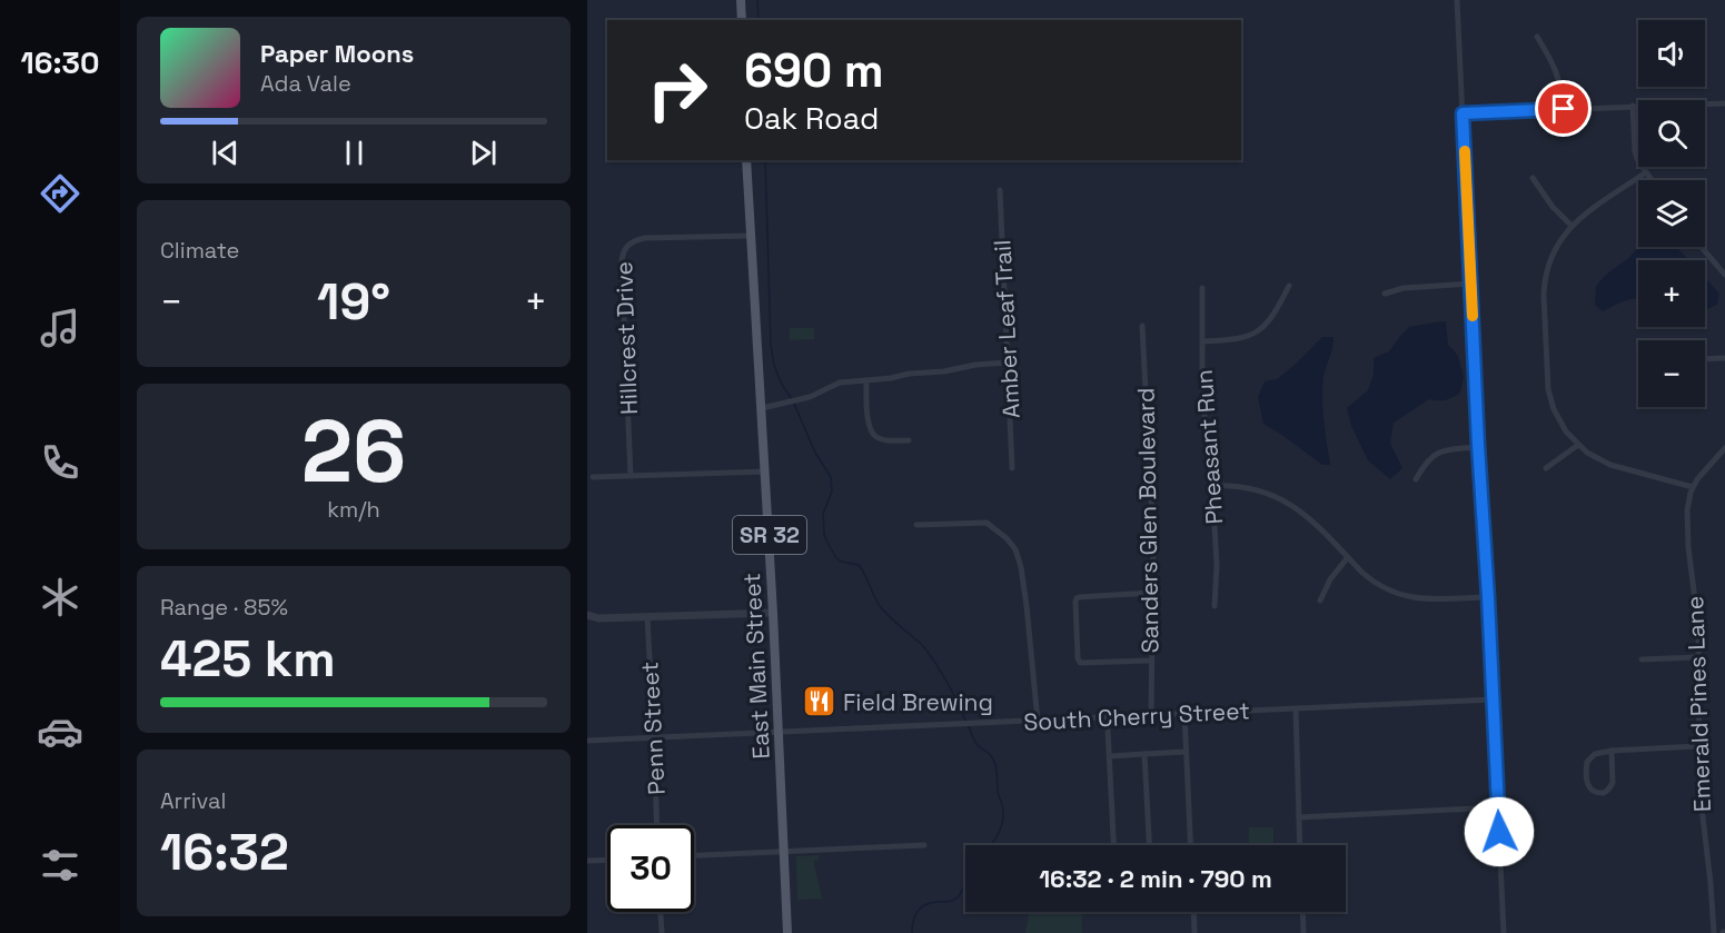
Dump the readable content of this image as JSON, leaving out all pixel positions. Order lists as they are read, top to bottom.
{
  "streets": {
    "main road": ["SR 32", "East Main Street"],
    "street": [
      "Amber Leaf Trail",
      "Hillcrest Drive",
      "Pheasant Run",
      "Sanders Glen Boulevard",
      "Emerald Pines Lane",
      "South Cherry Street",
      "Penn Street"
    ]
  },
  "crossings": [
    ["Hillcrest Drive", "East Main Street"],
    ["Sanders Glen Boulevard", "South Cherry Street"],
    ["East Main Street", "South Cherry Street"],
    ["South Cherry Street", "Penn Street"]
  ],
  "places": {
    "restaurant": ["Field Brewing"]
  },
  "page": {
    "tabs": "16:30",
    "map_buttons": ["+", "−"],
    "turn": ["690 m", "Oak Road"],
    "song": ["Paper Moons", "Ada Vale"],
    "tile": [
      "Climate",
      ["26", "km/h"],
      ["Range · 85%", "425 km"],
      ["Arrival", "16:32"]
    ],
    "heat": ["−", "19°", "+"],
    "limit": "30",
    "trip": "16:32 · 2 min · 790 m"
  }
}
